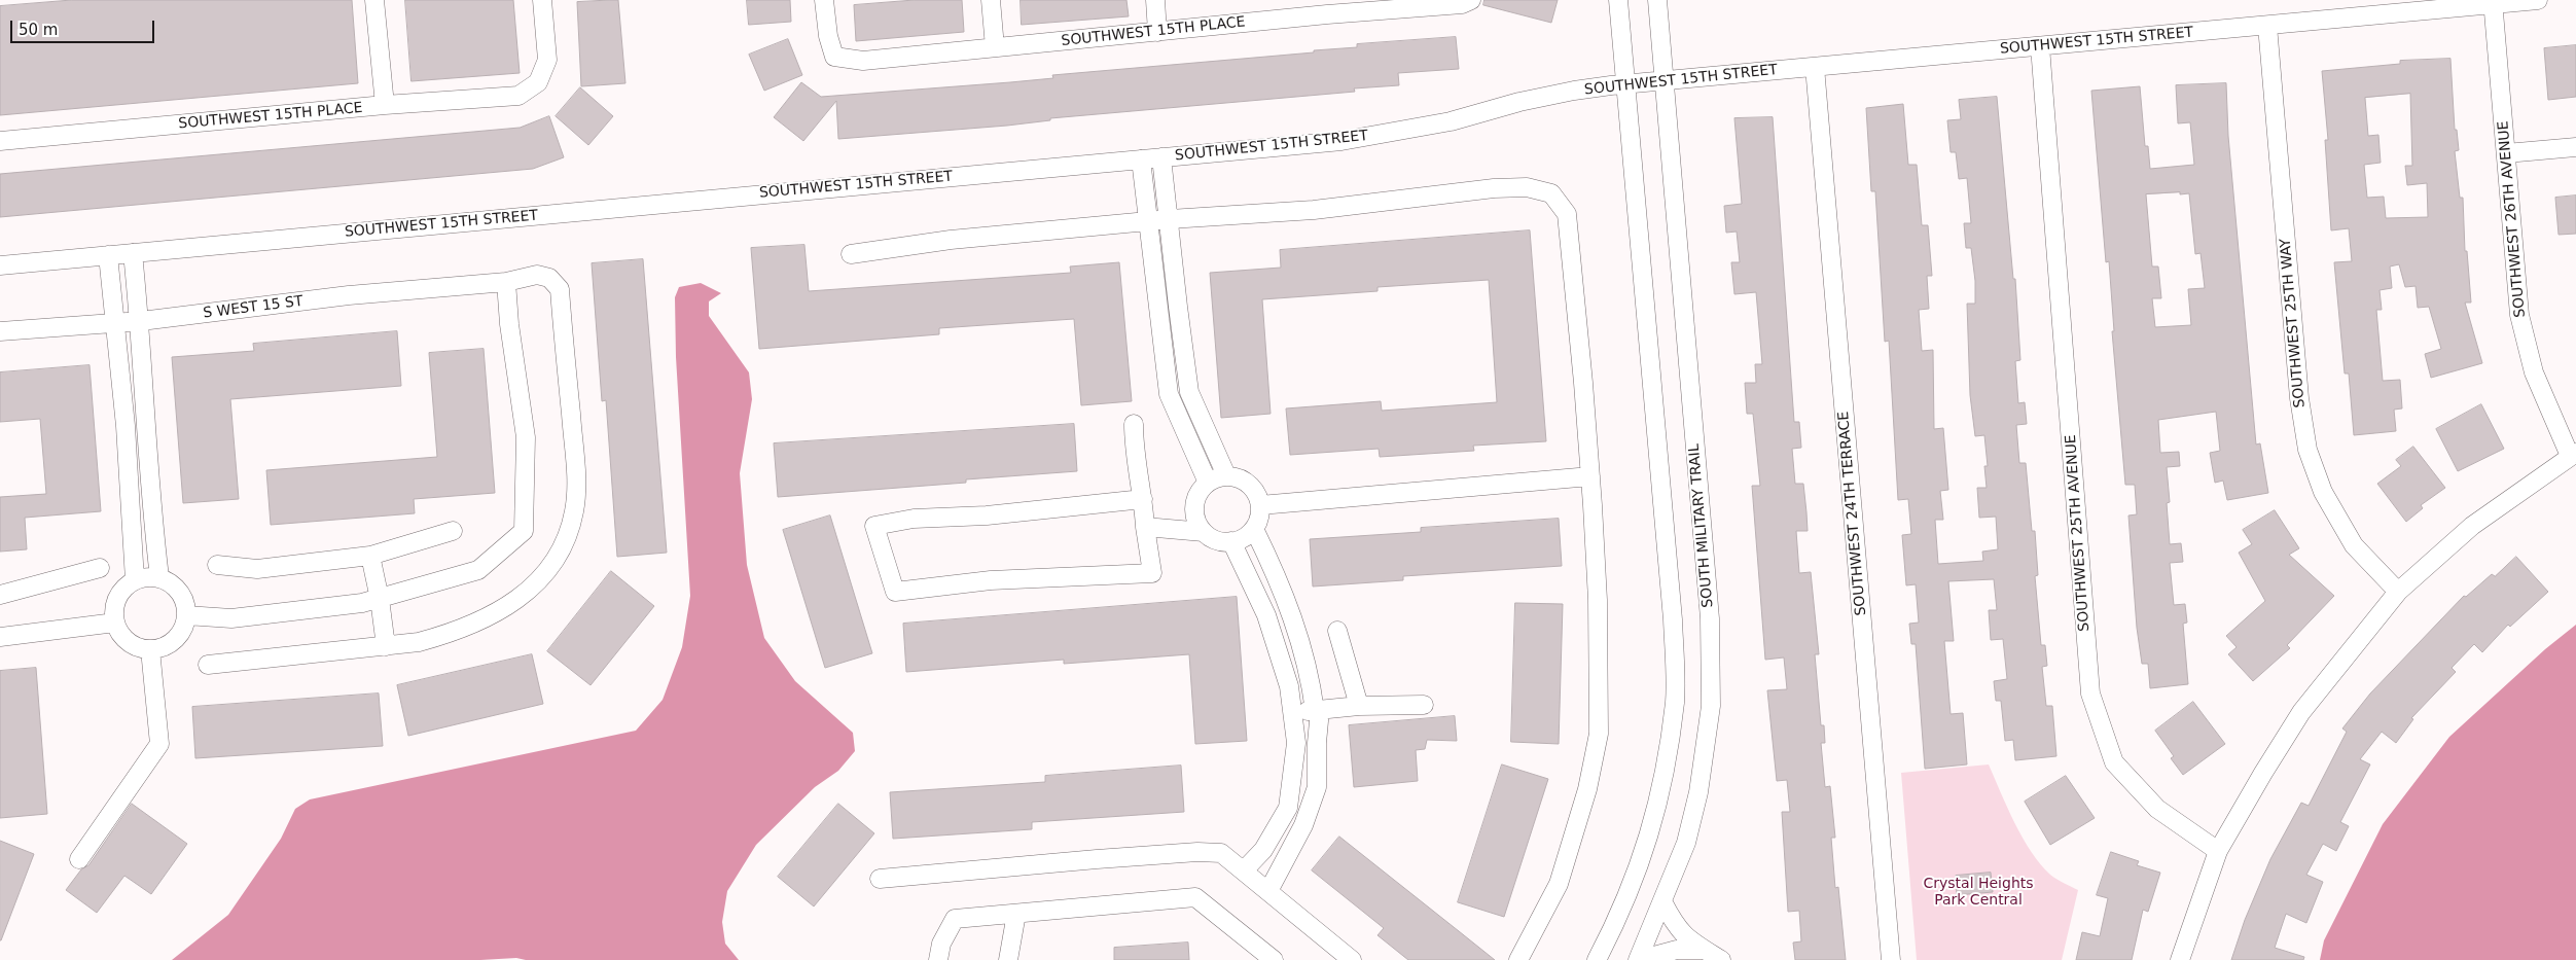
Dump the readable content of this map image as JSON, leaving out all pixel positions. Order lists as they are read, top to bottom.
{
  "streets": {
    "street": [
      "SOUTHWEST 15TH PLACE",
      "SOUTHWEST 15TH STREET",
      "SOUTHWEST 26TH AVENUE",
      "S WEST 15 ST",
      "SOUTHWEST 25TH WAY",
      "SOUTHWEST 24TH TERRACE",
      "SOUTH MILITARY TRAIL",
      "SOUTHWEST 25TH AVENUE"
    ]
  },
  "crossings": [
    ["SOUTHWEST 15TH STREET", "SOUTHWEST 26TH AVENUE"],
    ["SOUTHWEST 15TH STREET", "SOUTHWEST 25TH WAY"],
    ["SOUTHWEST 15TH STREET", "SOUTHWEST 24TH TERRACE"],
    ["SOUTHWEST 15TH STREET", "SOUTH MILITARY TRAIL"],
    ["SOUTHWEST 15TH STREET", "SOUTHWEST 25TH AVENUE"]
  ],
  "parks": ["Crystal Heights Park Central"],
  "scale_bar": "50 m"
}
